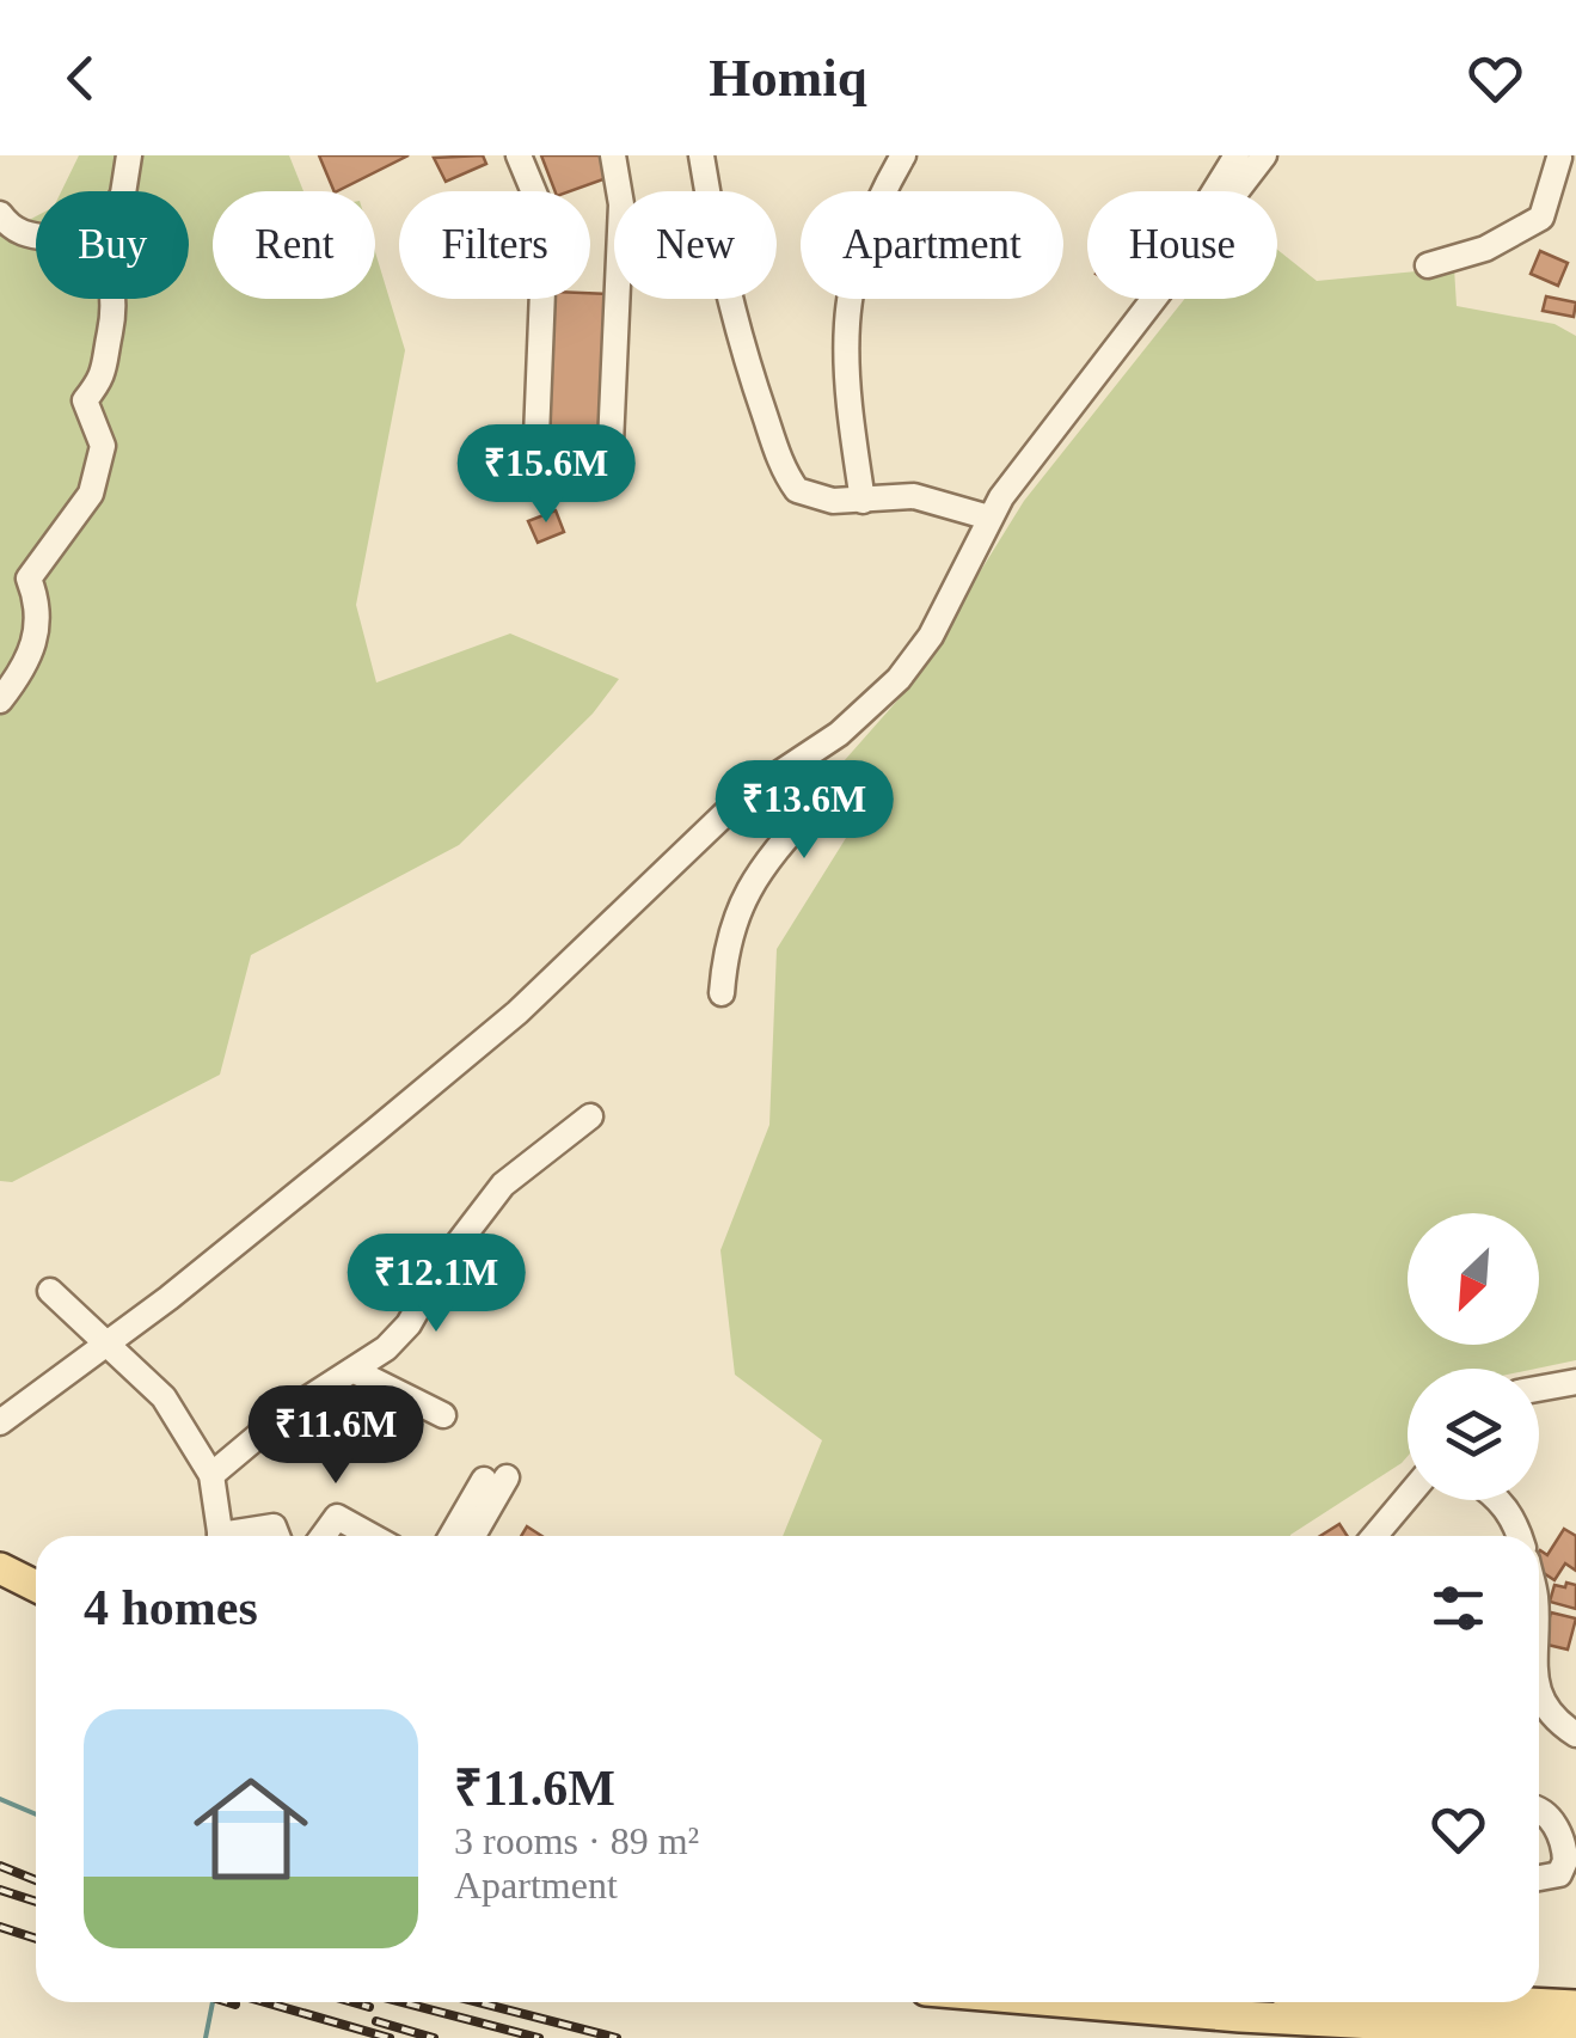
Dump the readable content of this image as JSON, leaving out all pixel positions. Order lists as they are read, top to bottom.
{
  "north": "bottom left",
  "page": {
    "header": "Homiq",
    "chip": [
      "Buy",
      "Rent",
      "Filters",
      "New",
      "Apartment",
      "House"
    ],
    "price": [
      "₹15.6M",
      "₹13.6M",
      "₹12.1M",
      "₹11.6M"
    ],
    "heading": "4 homes",
    "list": [
      {
        "name": "₹11.6M",
        "note": "3 rooms · 89 m² · Apartment"
      }
    ]
  }
}
